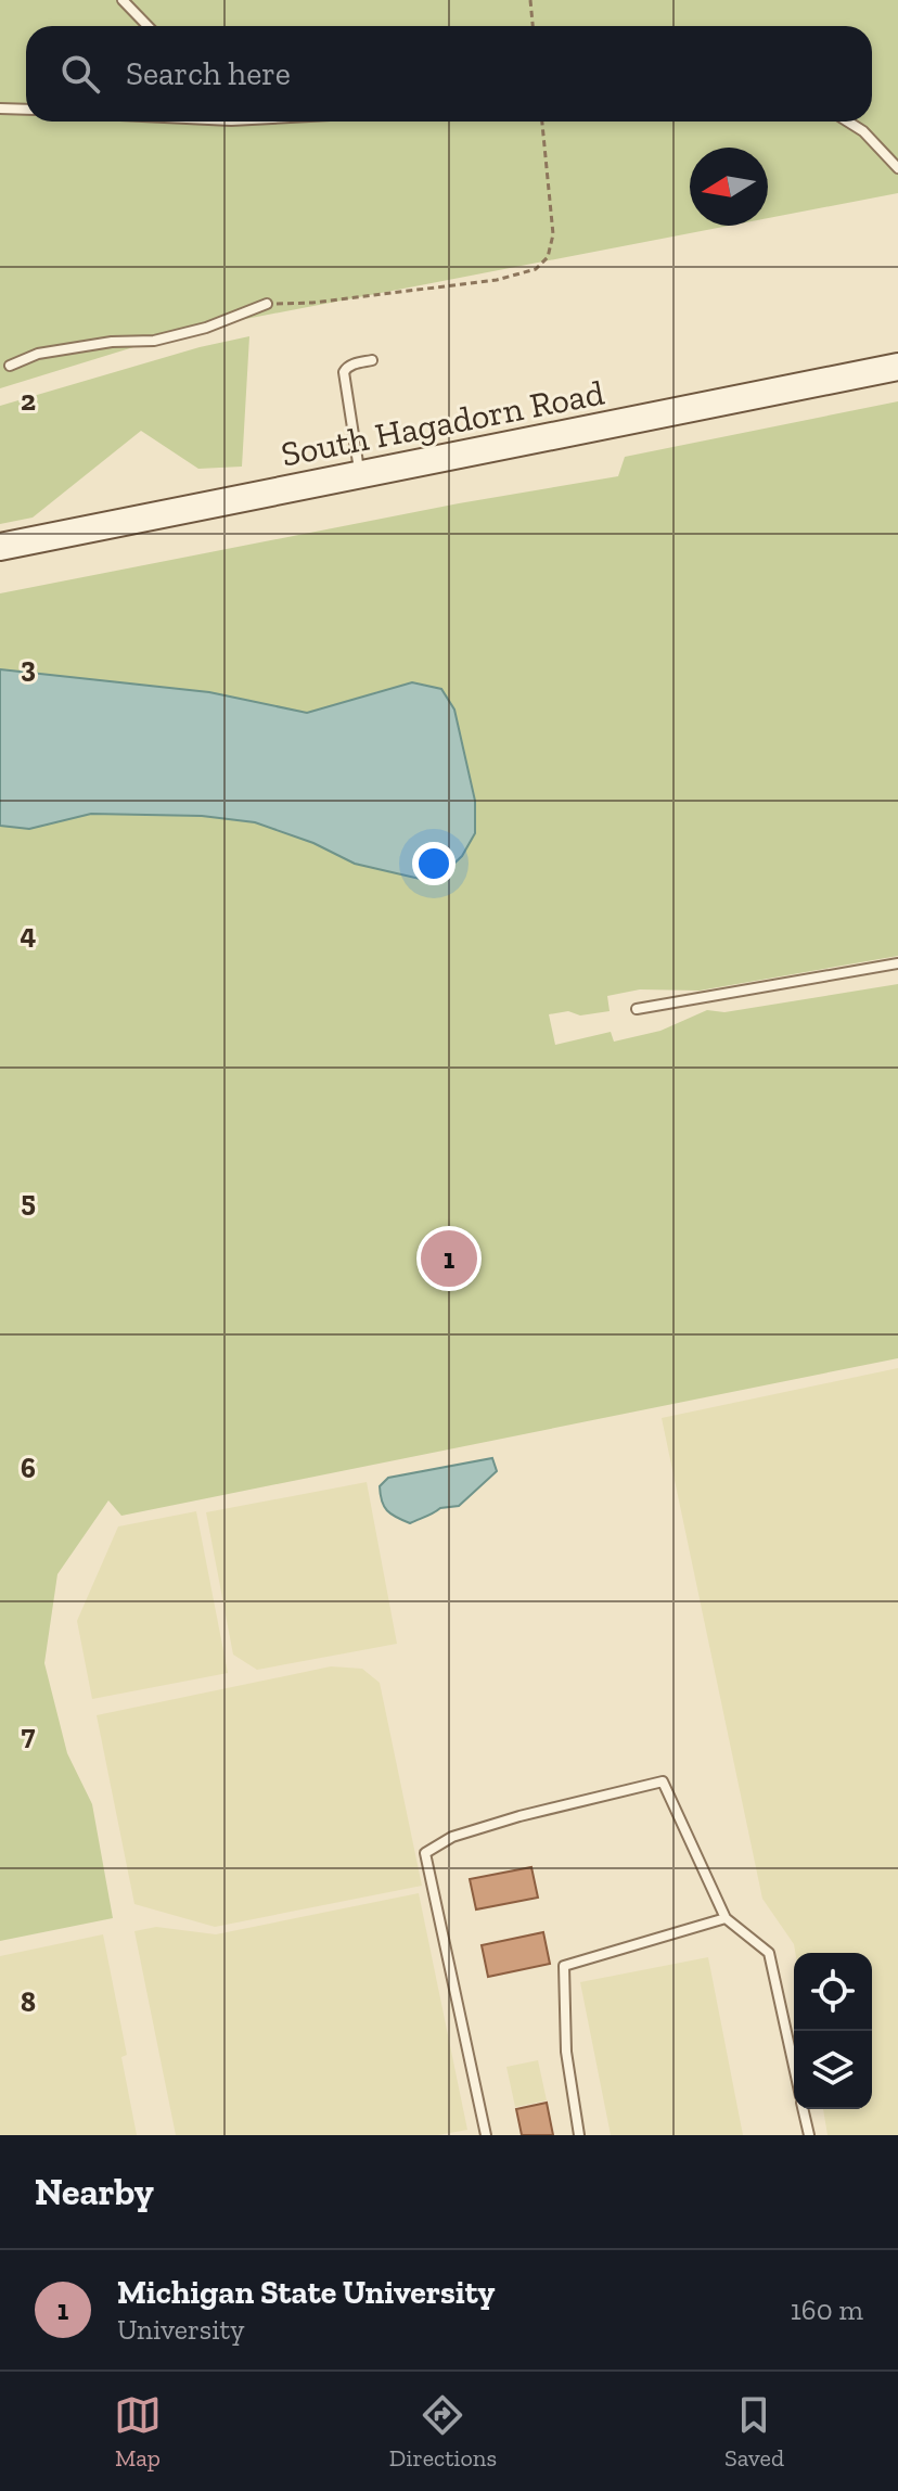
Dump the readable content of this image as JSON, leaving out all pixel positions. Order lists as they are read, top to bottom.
{
  "streets": {
    "street": ["South Hagadorn Road"]
  },
  "north": "left",
  "page": {
    "search": "Search here",
    "pins": "1",
    "heading": "Nearby",
    "list": [
      {
        "mark": "1",
        "name": "Michigan State University",
        "note": "University",
        "value": "160 m"
      }
    ],
    "nav": ["Map", "Directions", "Saved"]
  },
  "grid": {
    "rows": [
      "2",
      "3",
      "4",
      "5",
      "6",
      "7",
      "8"
    ]
  }
}
